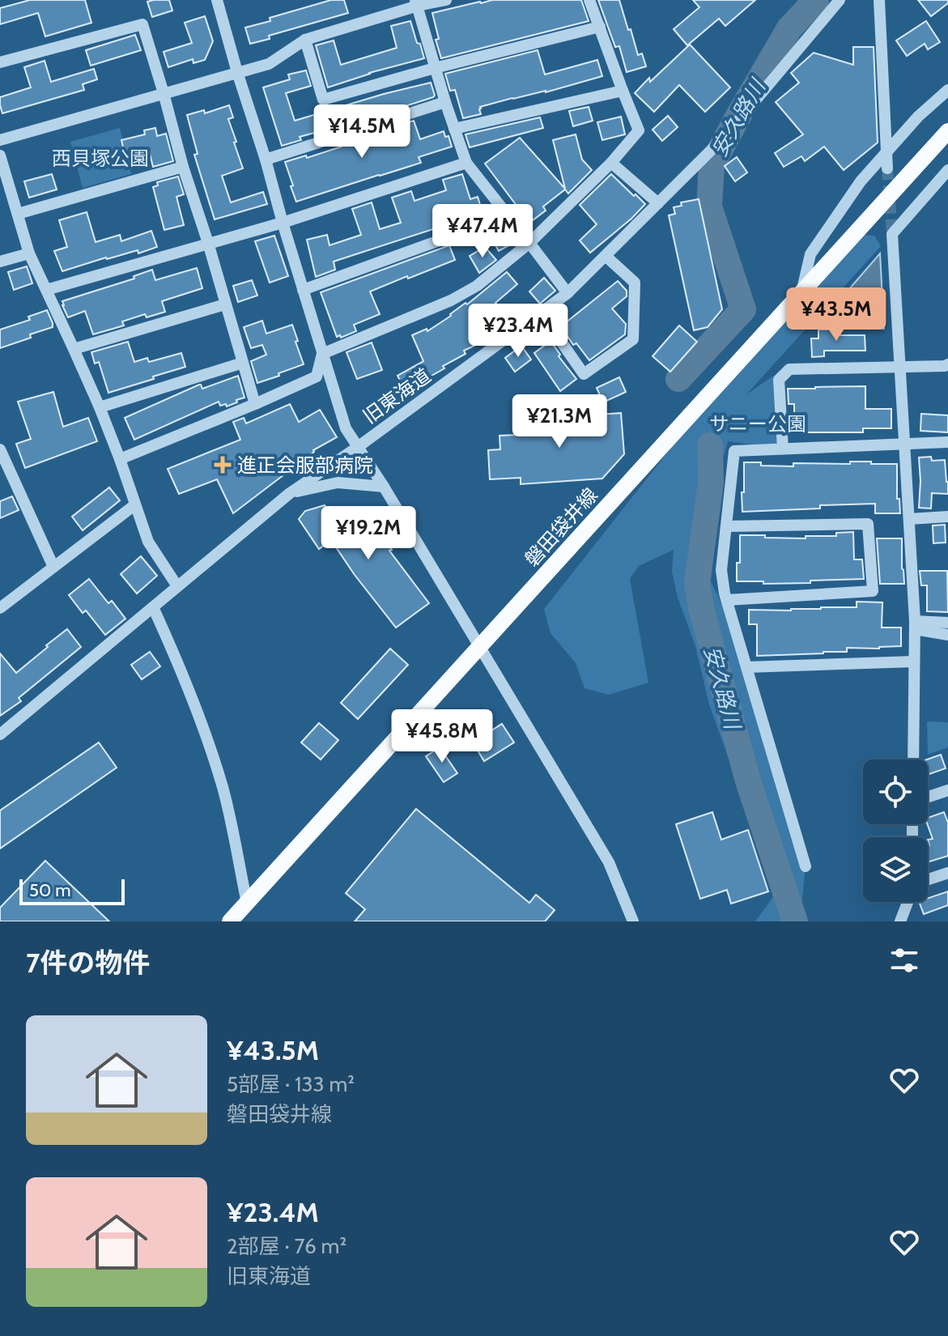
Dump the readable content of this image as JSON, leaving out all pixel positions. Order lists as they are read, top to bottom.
{
  "streets": {
    "main road": ["磐田袋井線"],
    "street": ["旧東海道"]
  },
  "water": ["安久路川"],
  "parks": ["西貝塚公園", "サニー公園"],
  "places": {
    "health": ["進正会服部病院"]
  },
  "scale_bar": "50 m",
  "page": {
    "price": [
      "¥14.5M",
      "¥47.4M",
      "¥43.5M",
      "¥23.4M",
      "¥21.3M",
      "¥19.2M",
      "¥45.8M"
    ],
    "scale": "50 m",
    "heading": "7件の物件",
    "list": [
      {
        "name": "¥43.5M",
        "note": "5部屋 · 133 m² · 磐田袋井線"
      },
      {
        "name": "¥23.4M",
        "note": "2部屋 · 76 m² · 旧東海道"
      }
    ]
  }
}
